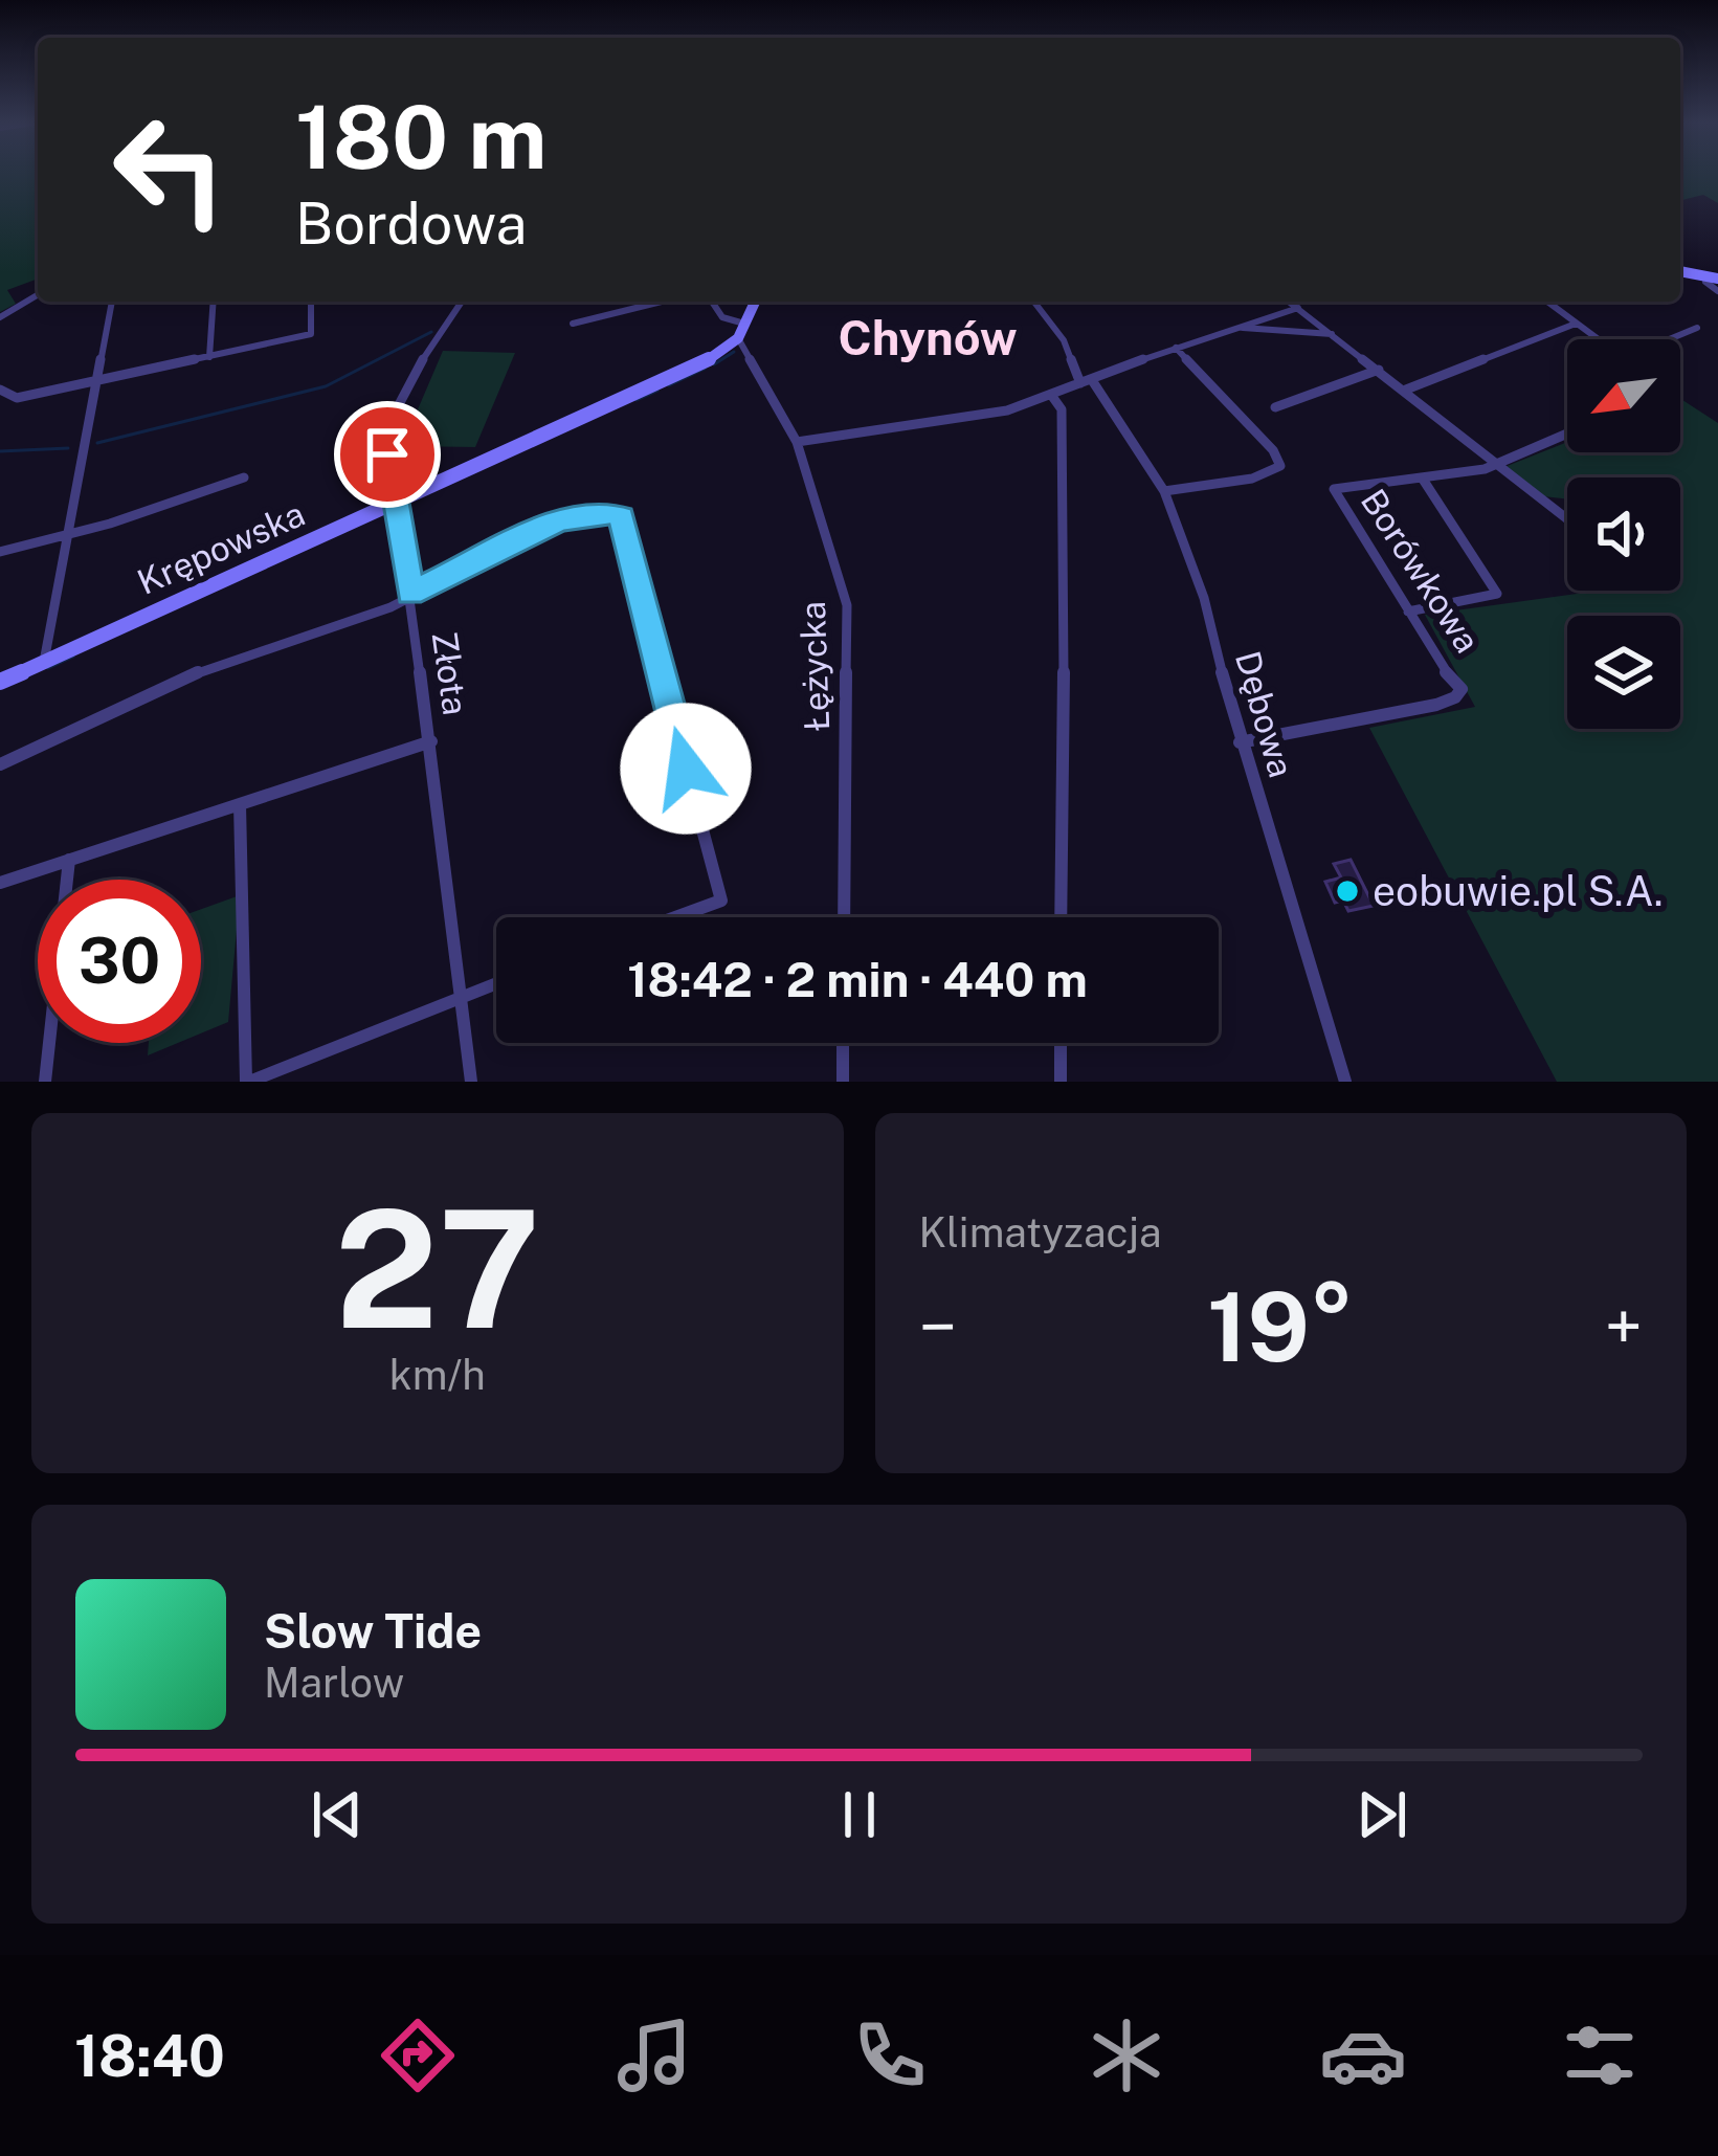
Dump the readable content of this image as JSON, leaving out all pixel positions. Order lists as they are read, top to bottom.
{
  "streets": {
    "street": [
      "Krępowska",
      "Borówkowa",
      "Łężycka",
      "Złota",
      "Dębowa"
    ]
  },
  "crossings": [
    ["Krępowska", "Łężycka"],
    ["Krępowska", "Złota"],
    ["Borówkowa", "Dębowa"]
  ],
  "districts": ["Chynów"],
  "places": ["eobuwie.pl S.A."],
  "north": "bottom left",
  "page": {
    "turn": ["180 m", "Bordowa"],
    "limit": "30",
    "trip": "18:42 · 2 min · 440 m",
    "tile": [
      ["27", "km/h"],
      "Klimatyzacja"
    ],
    "heat": ["−", "19°", "+"],
    "song": ["Slow Tide", "Marlow"],
    "tabs": "18:40"
  }
}
